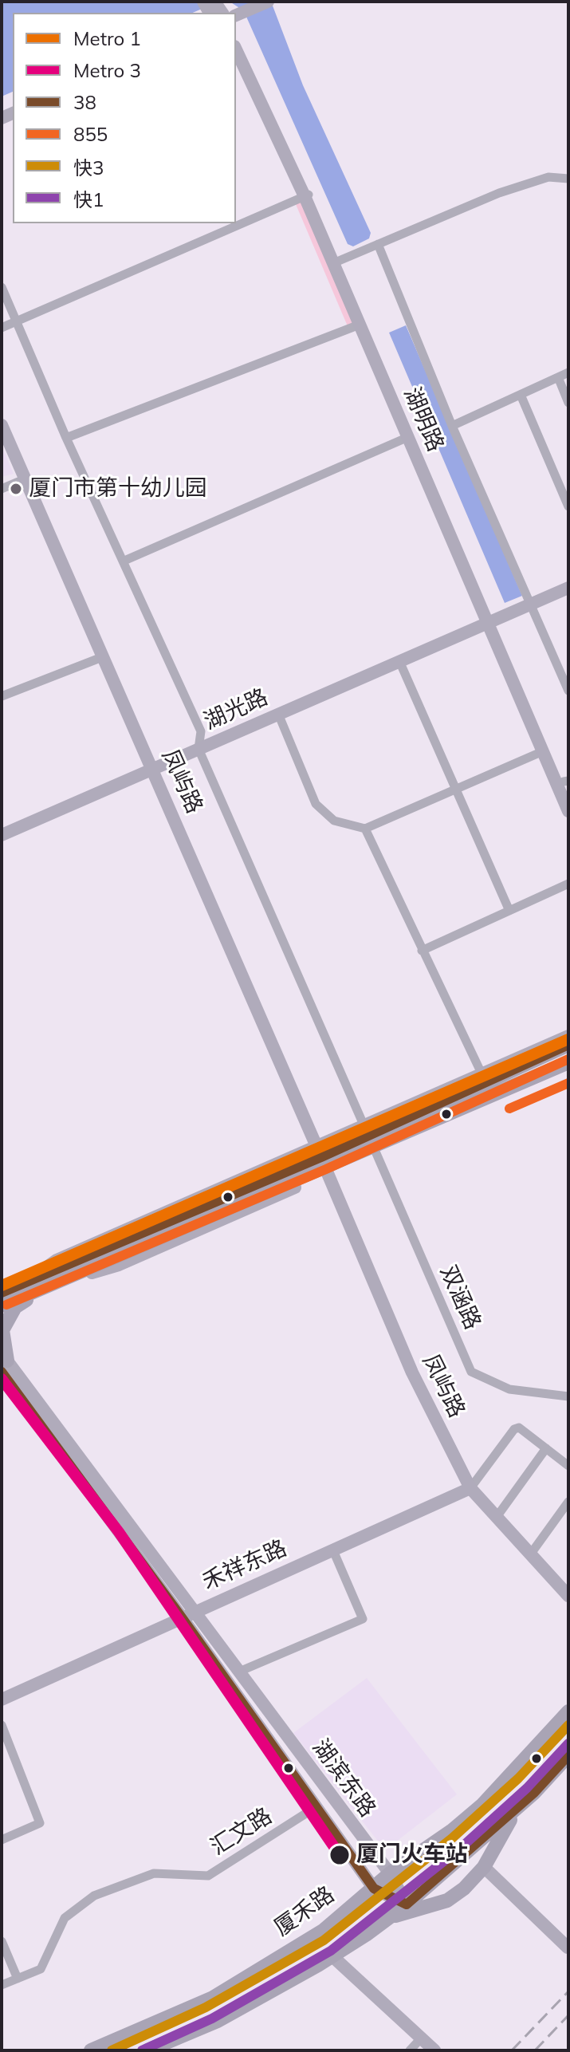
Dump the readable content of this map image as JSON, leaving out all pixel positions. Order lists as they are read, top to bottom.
{
  "streets": {
    "main road": ["厦禾路"],
    "street": [
      "湖明路",
      "湖光路",
      "凤屿路",
      "双涵路",
      "禾祥东路",
      "湖滨东路",
      "汇文路"
    ]
  },
  "crossings": [
    ["湖明路", "湖光路"],
    ["湖光路", "凤屿路"],
    ["湖光路", "双涵路"],
    ["凤屿路", "禾祥东路"],
    ["禾祥东路", "湖滨东路"],
    ["湖滨东路", "汇文路"],
    ["湖滨东路", "厦禾路"]
  ],
  "places": ["厦门市第十幼儿园", "厦门火车站"],
  "lines": [
    "metro line 1",
    "transit line 38",
    "transit line 855",
    "metro line 3",
    "transit line 快3",
    "transit line 快1"
  ],
  "legend": [
    "Metro 1",
    "Metro 3",
    "38",
    "855",
    "快3",
    "快1"
  ]
}
